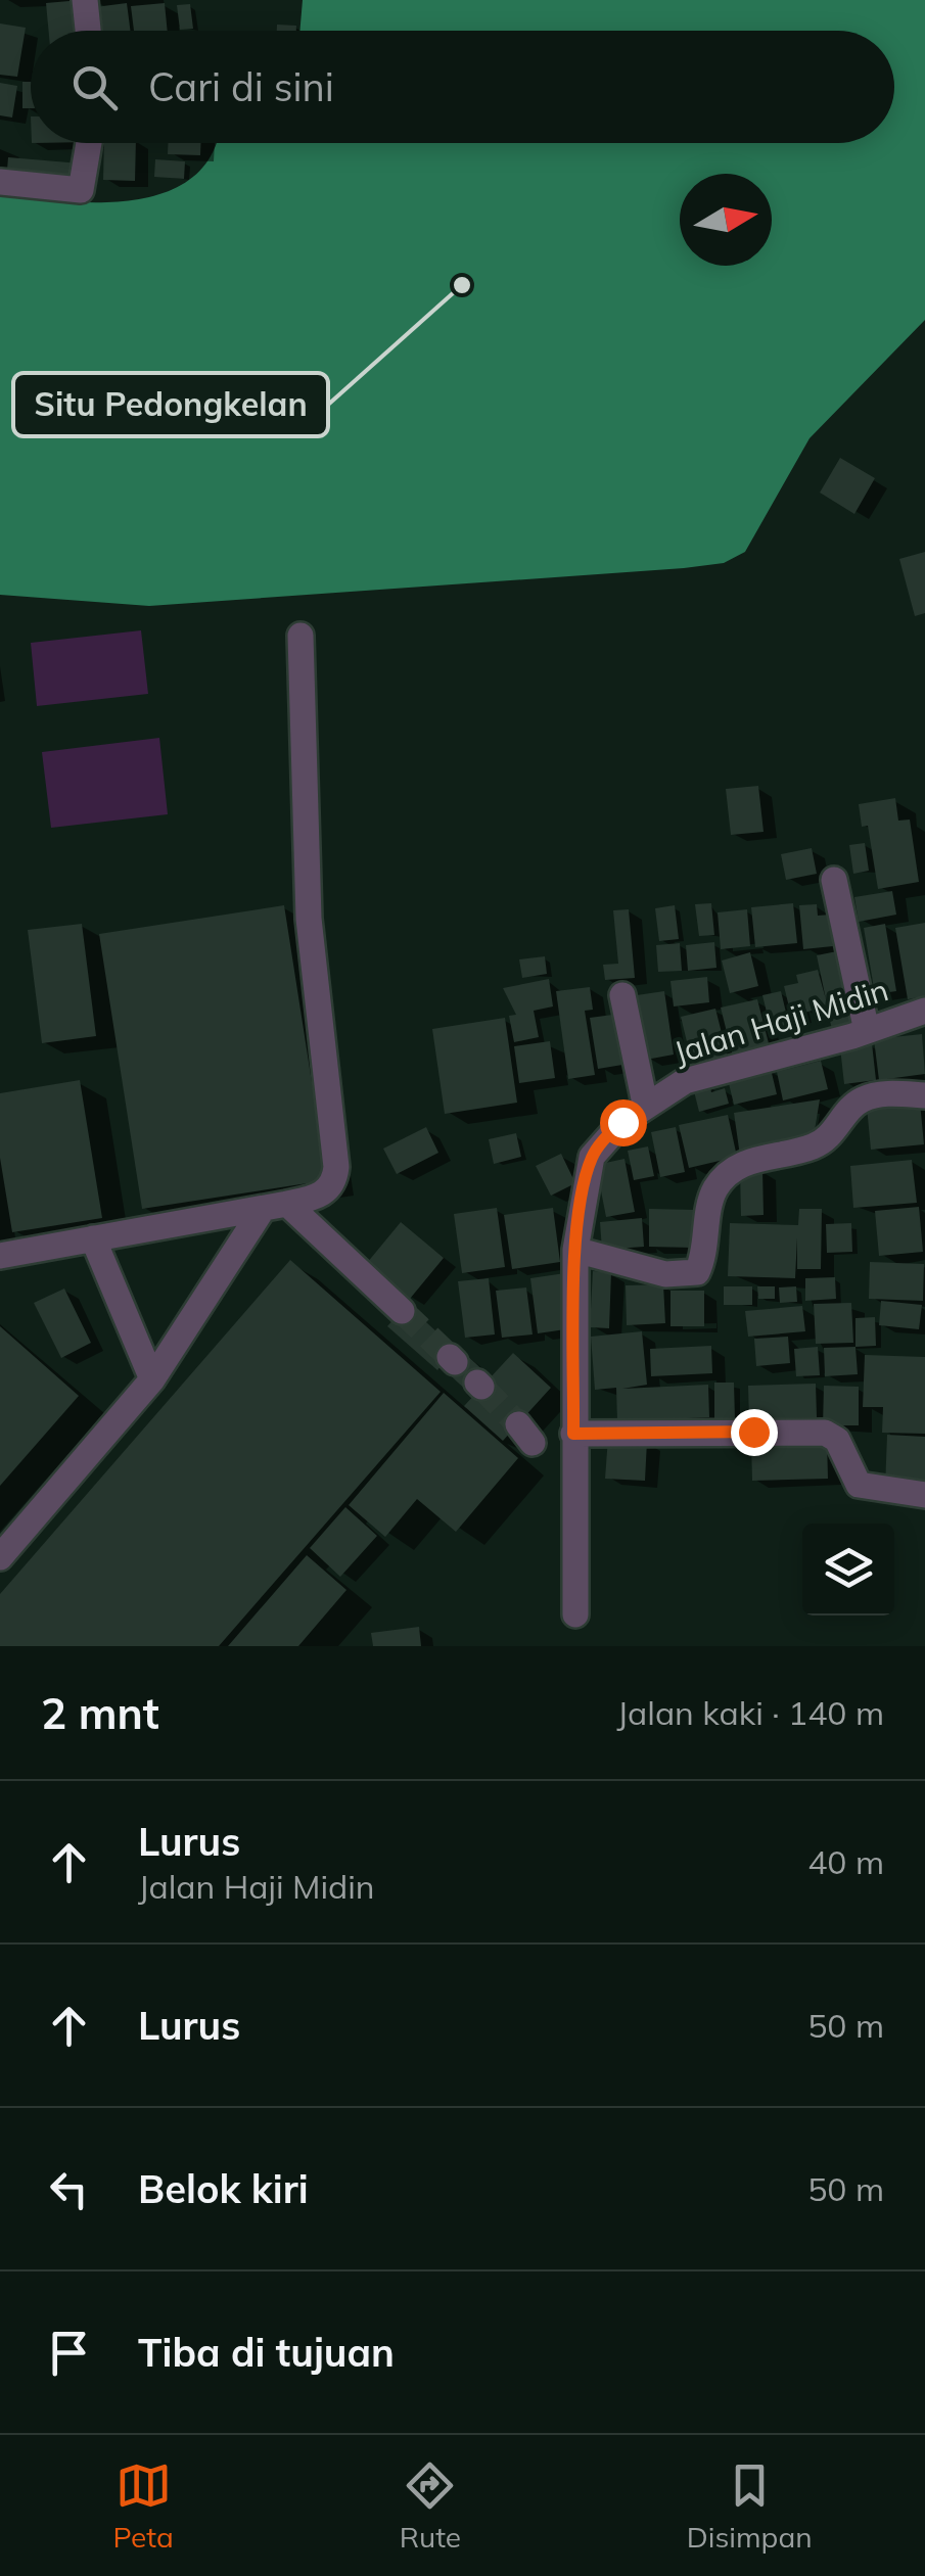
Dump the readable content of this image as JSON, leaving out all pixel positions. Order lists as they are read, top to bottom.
{
  "streets": {
    "street": ["Jalan Haji Midin"]
  },
  "places": ["Situ Pedongkelan"],
  "north": "right",
  "page": {
    "search": "Cari di sini",
    "heading": ["2 mnt", "Jalan kaki · 140 m"],
    "list": [
      ["Lurus", "Jalan Haji Midin", "40 m"],
      ["Lurus", "50 m"],
      ["Belok kiri", "50 m"],
      "Tiba di tujuan"
    ],
    "nav": ["Peta", "Rute", "Disimpan"]
  }
}
